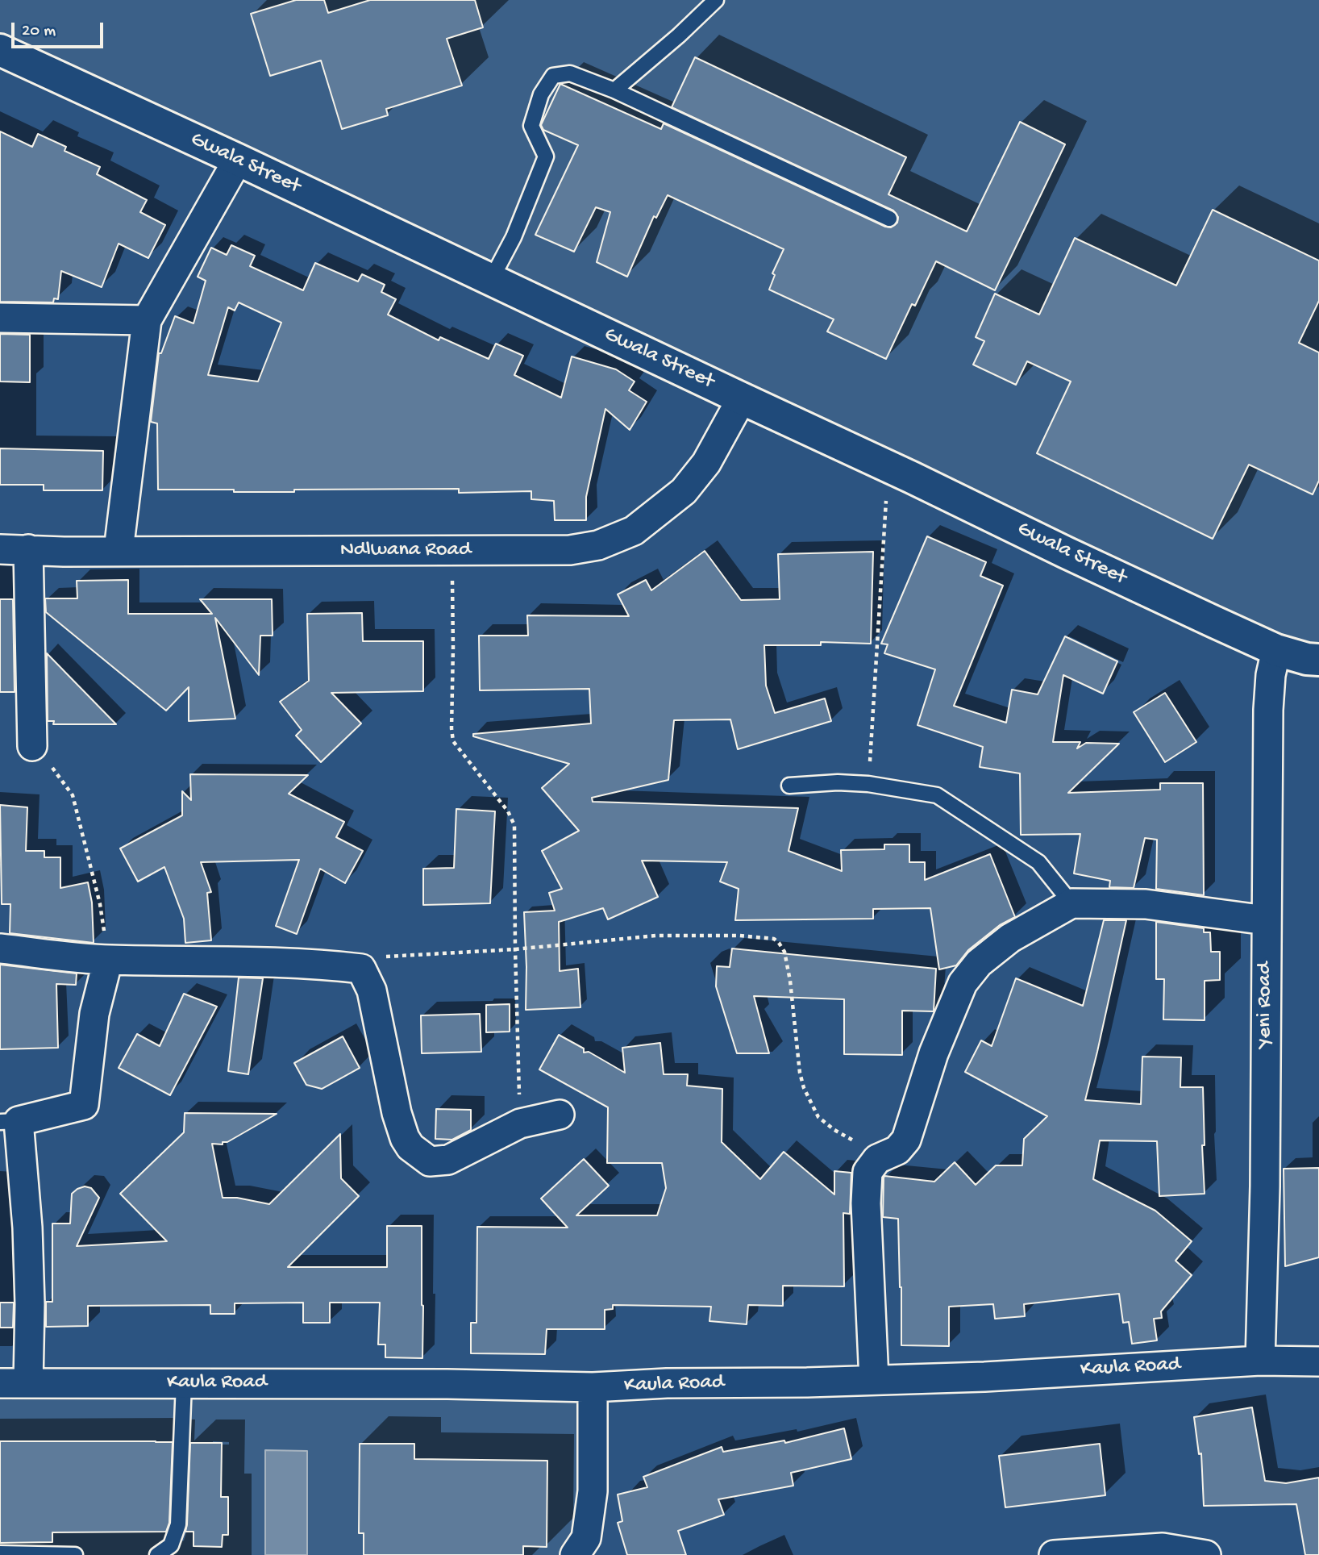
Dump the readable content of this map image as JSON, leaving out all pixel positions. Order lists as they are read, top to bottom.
{
  "streets": {
    "street": [
      "Gwala Street",
      "Ndlwana Road",
      "Yeni Road",
      "Kaula Road"
    ]
  },
  "crossings": [
    ["Gwala Street", "Ndlwana Road"],
    ["Gwala Street", "Yeni Road"],
    ["Yeni Road", "Kaula Road"]
  ],
  "scale_bar": "20 m"
}
